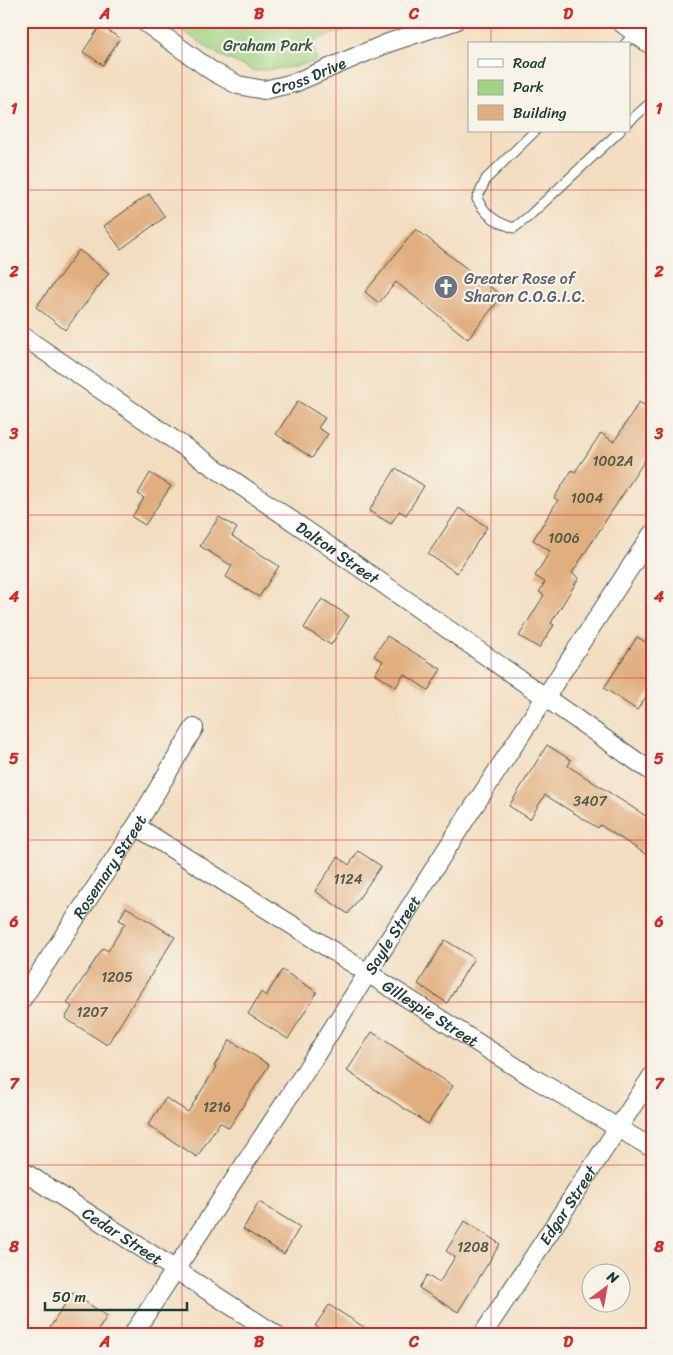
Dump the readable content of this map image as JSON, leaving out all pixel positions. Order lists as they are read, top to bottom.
{
  "streets": {
    "street": [
      "Cross Drive",
      "Dalton Street",
      "Rosemary Street",
      "Sayle Street",
      "Gillespie Street",
      "Edgar Street",
      "Cedar Street"
    ]
  },
  "crossings": [
    ["Dalton Street", "Sayle Street"],
    ["Rosemary Street", "Gillespie Street"],
    ["Sayle Street", "Gillespie Street"],
    ["Sayle Street", "Cedar Street"],
    ["Gillespie Street", "Edgar Street"]
  ],
  "parks": ["Graham Park"],
  "places": {
    "church": ["Greater Rose of Sharon C.O.G.I.C."]
  },
  "house_numbers": [
    "1002A",
    "1004",
    "1006",
    "3407",
    "1124",
    "1205",
    "1207",
    "1216",
    "1208"
  ],
  "legend": ["Road", "Park", "Building"],
  "scale_bar": "50 m",
  "north": "top right",
  "grid": {
    "columns": [
      "A",
      "B",
      "C",
      "D"
    ],
    "rows": [
      "1",
      "2",
      "3",
      "4",
      "5",
      "6",
      "7",
      "8"
    ]
  }
}
